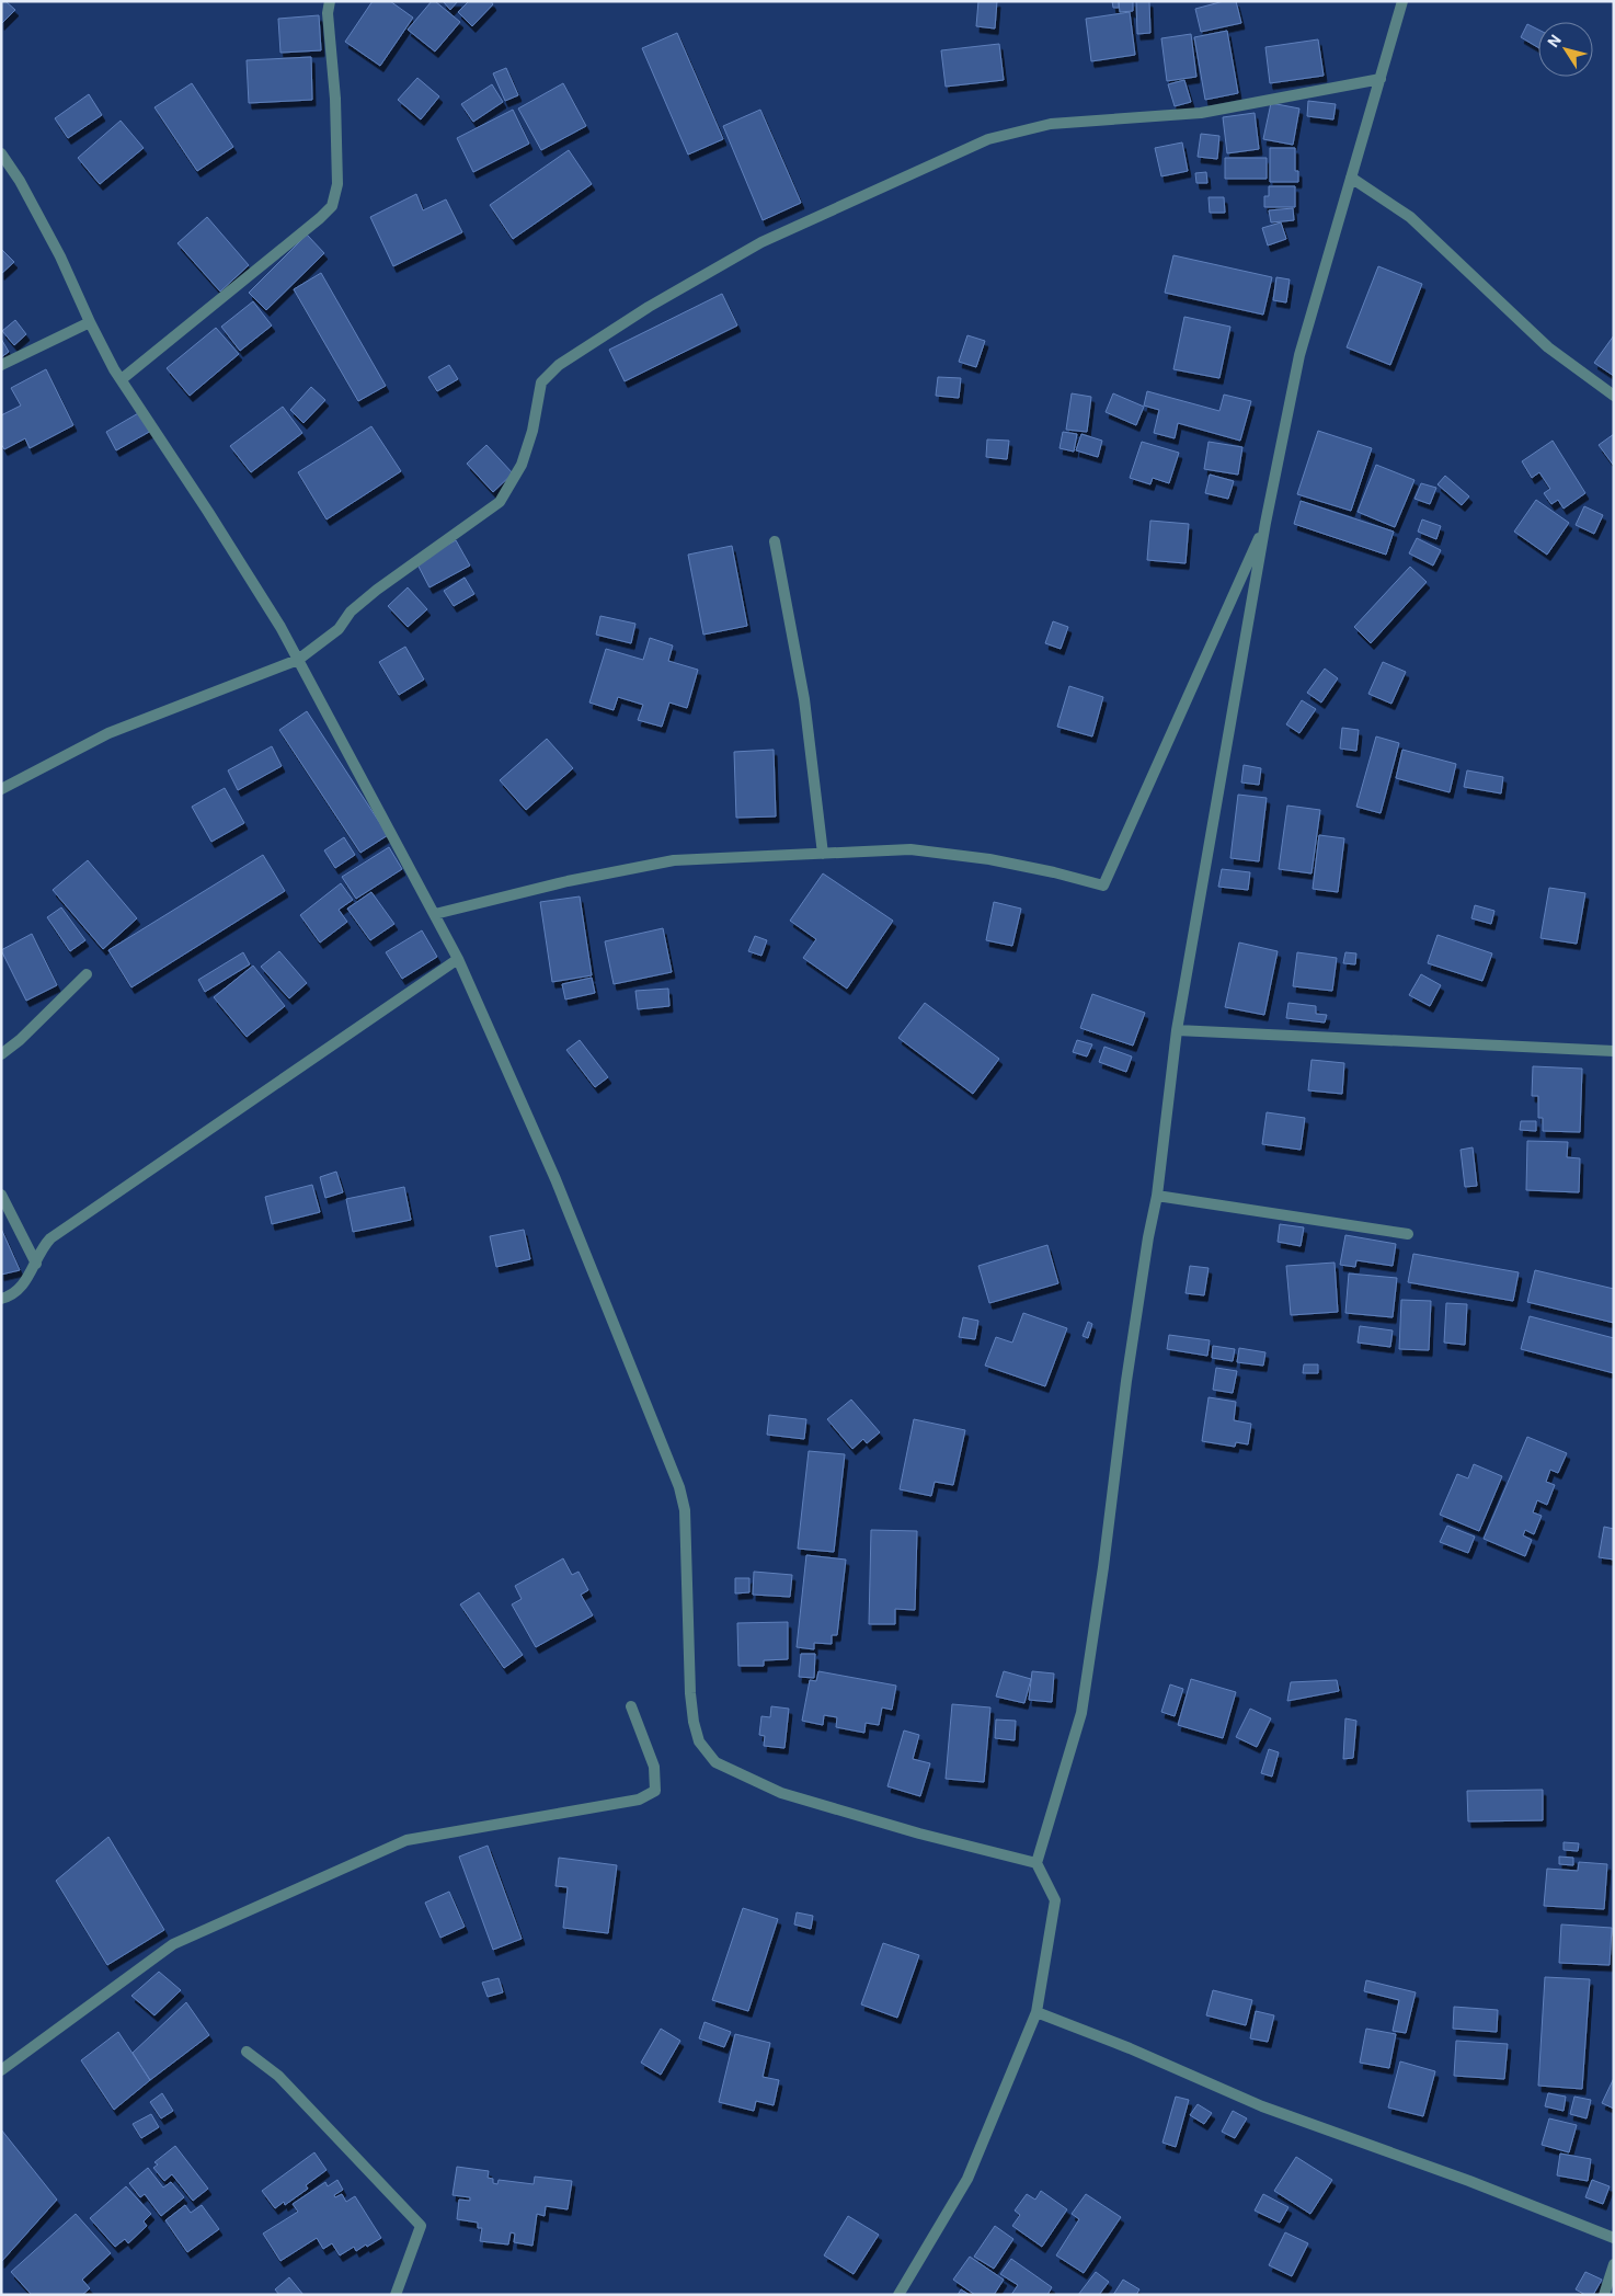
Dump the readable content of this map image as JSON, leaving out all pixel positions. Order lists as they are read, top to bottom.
{
  "north": "top left"
}
